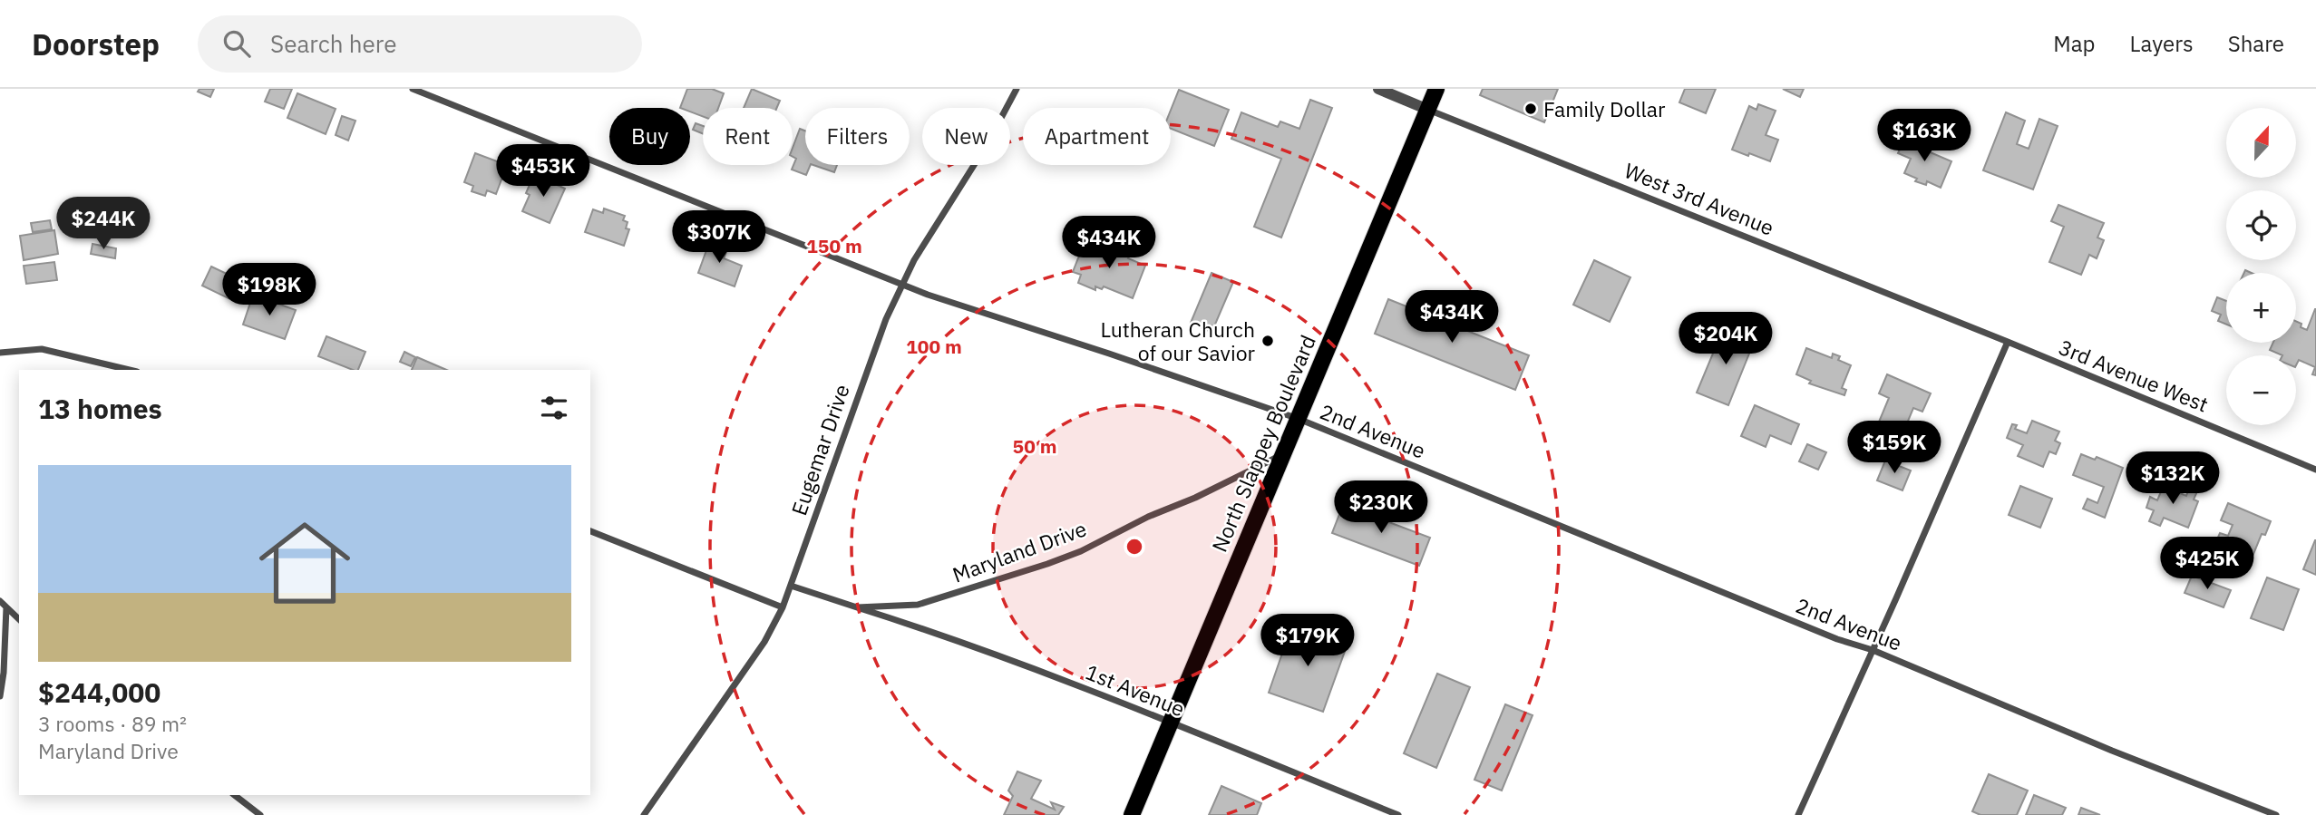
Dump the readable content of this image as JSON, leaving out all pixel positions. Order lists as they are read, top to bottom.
{
  "streets": {
    "main road": ["North Slappey Boulevard"],
    "street": [
      "West 3rd Avenue",
      "3rd Avenue West",
      "2nd Avenue",
      "Eugemar Drive",
      "Maryland Drive",
      "1st Avenue"
    ]
  },
  "crossings": [
    ["West 3rd Avenue", "3rd Avenue West"],
    ["West 3rd Avenue", "North Slappey Boulevard"],
    ["2nd Avenue", "North Slappey Boulevard"],
    ["2nd Avenue", "Eugemar Drive"],
    ["North Slappey Boulevard", "Maryland Drive"],
    ["North Slappey Boulevard", "1st Avenue"],
    ["Eugemar Drive", "Maryland Drive"],
    ["Maryland Drive", "1st Avenue"]
  ],
  "places": ["Family Dollar", "Lutheran Church of our Savior"],
  "north": "top",
  "page": {
    "header": "Doorstep",
    "search": "Search here",
    "nav": ["Map", "Layers", "Share"],
    "map_buttons": ["+", "−"],
    "chip": [
      "Buy",
      "Rent",
      "Filters",
      "New",
      "Apartment"
    ],
    "price": [
      "$163K",
      "$453K",
      "$244K",
      "$307K",
      "$434K",
      "$198K",
      "$434K",
      "$204K",
      "$159K",
      "$132K",
      "$230K",
      "$425K",
      "$179K"
    ],
    "heading": "13 homes",
    "list": [
      {
        "name": "$244,000",
        "note": "3 rooms · 89 m² · Maryland Drive"
      }
    ]
  },
  "rings": ["150 m", "100 m", "50 m"]
}
